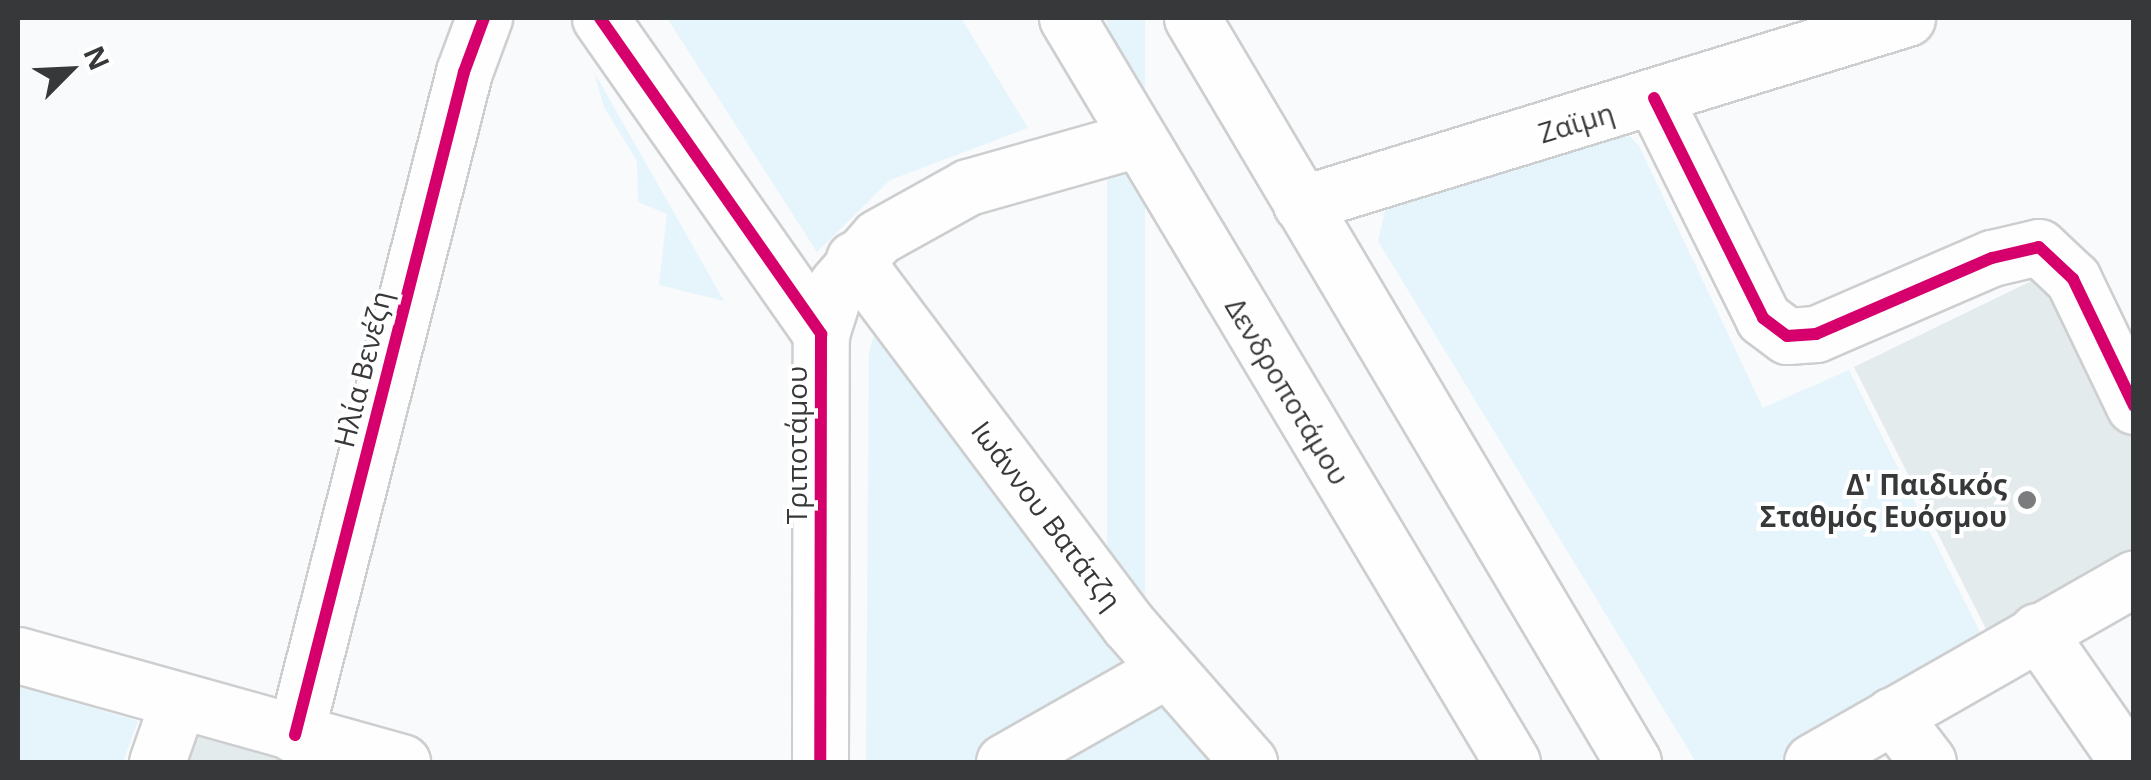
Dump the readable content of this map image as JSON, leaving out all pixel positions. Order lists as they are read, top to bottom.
{
  "streets": {
    "street": [
      "Ζαϊμη",
      "Ηλία Βενέζη",
      "Δενδροποτάμου",
      "Τριποτάμου",
      "Ιωάννου Βατάτζη"
    ]
  },
  "places": ["Δ' Παιδικός Σταθμός Ευόσμου"],
  "north": "top right"
}
